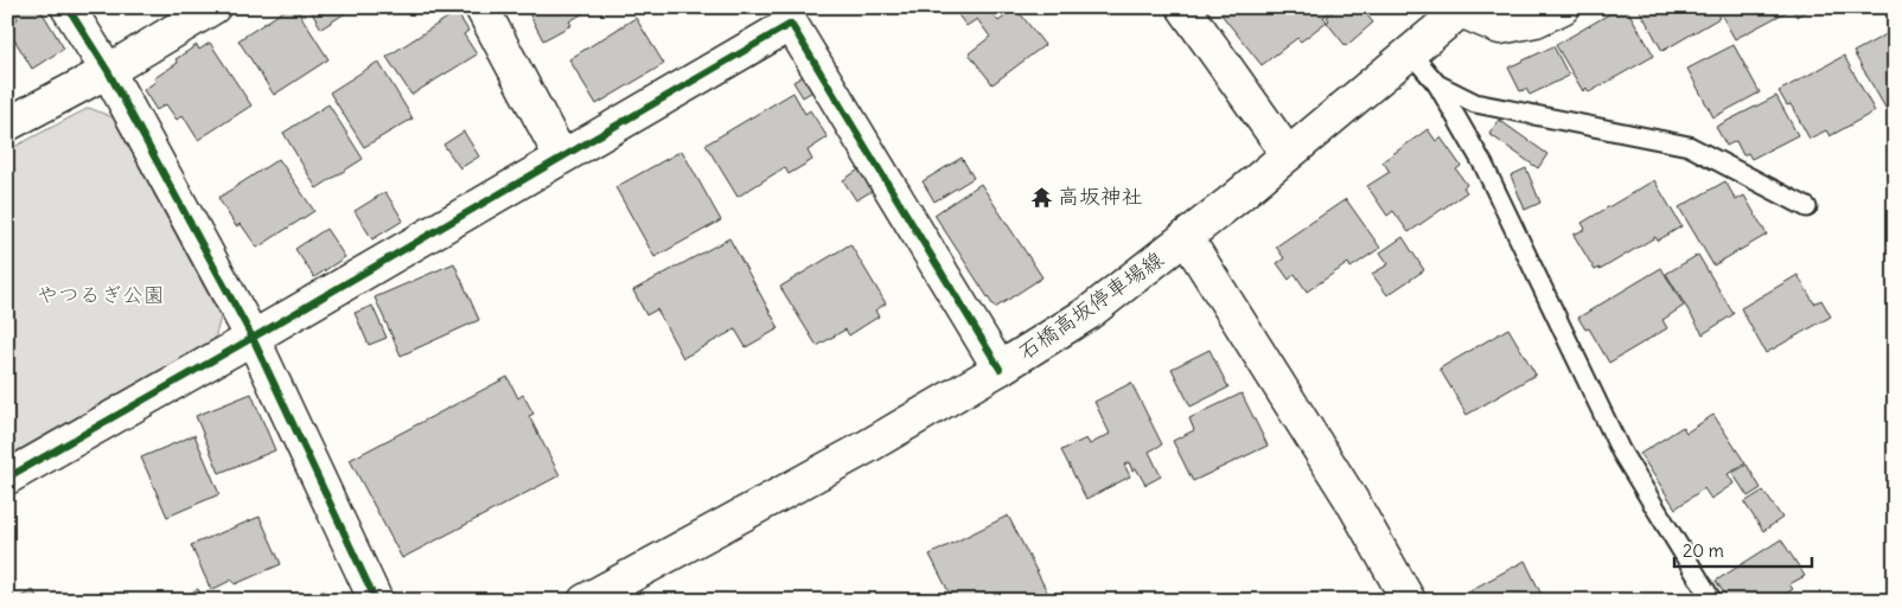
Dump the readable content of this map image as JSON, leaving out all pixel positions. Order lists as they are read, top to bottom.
{
  "streets": {
    "street": ["石橋高坂停車場線"]
  },
  "parks": ["やつるぎ公園"],
  "places": {
    "temple": ["高坂神社"]
  },
  "scale_bar": "20 m"
}
